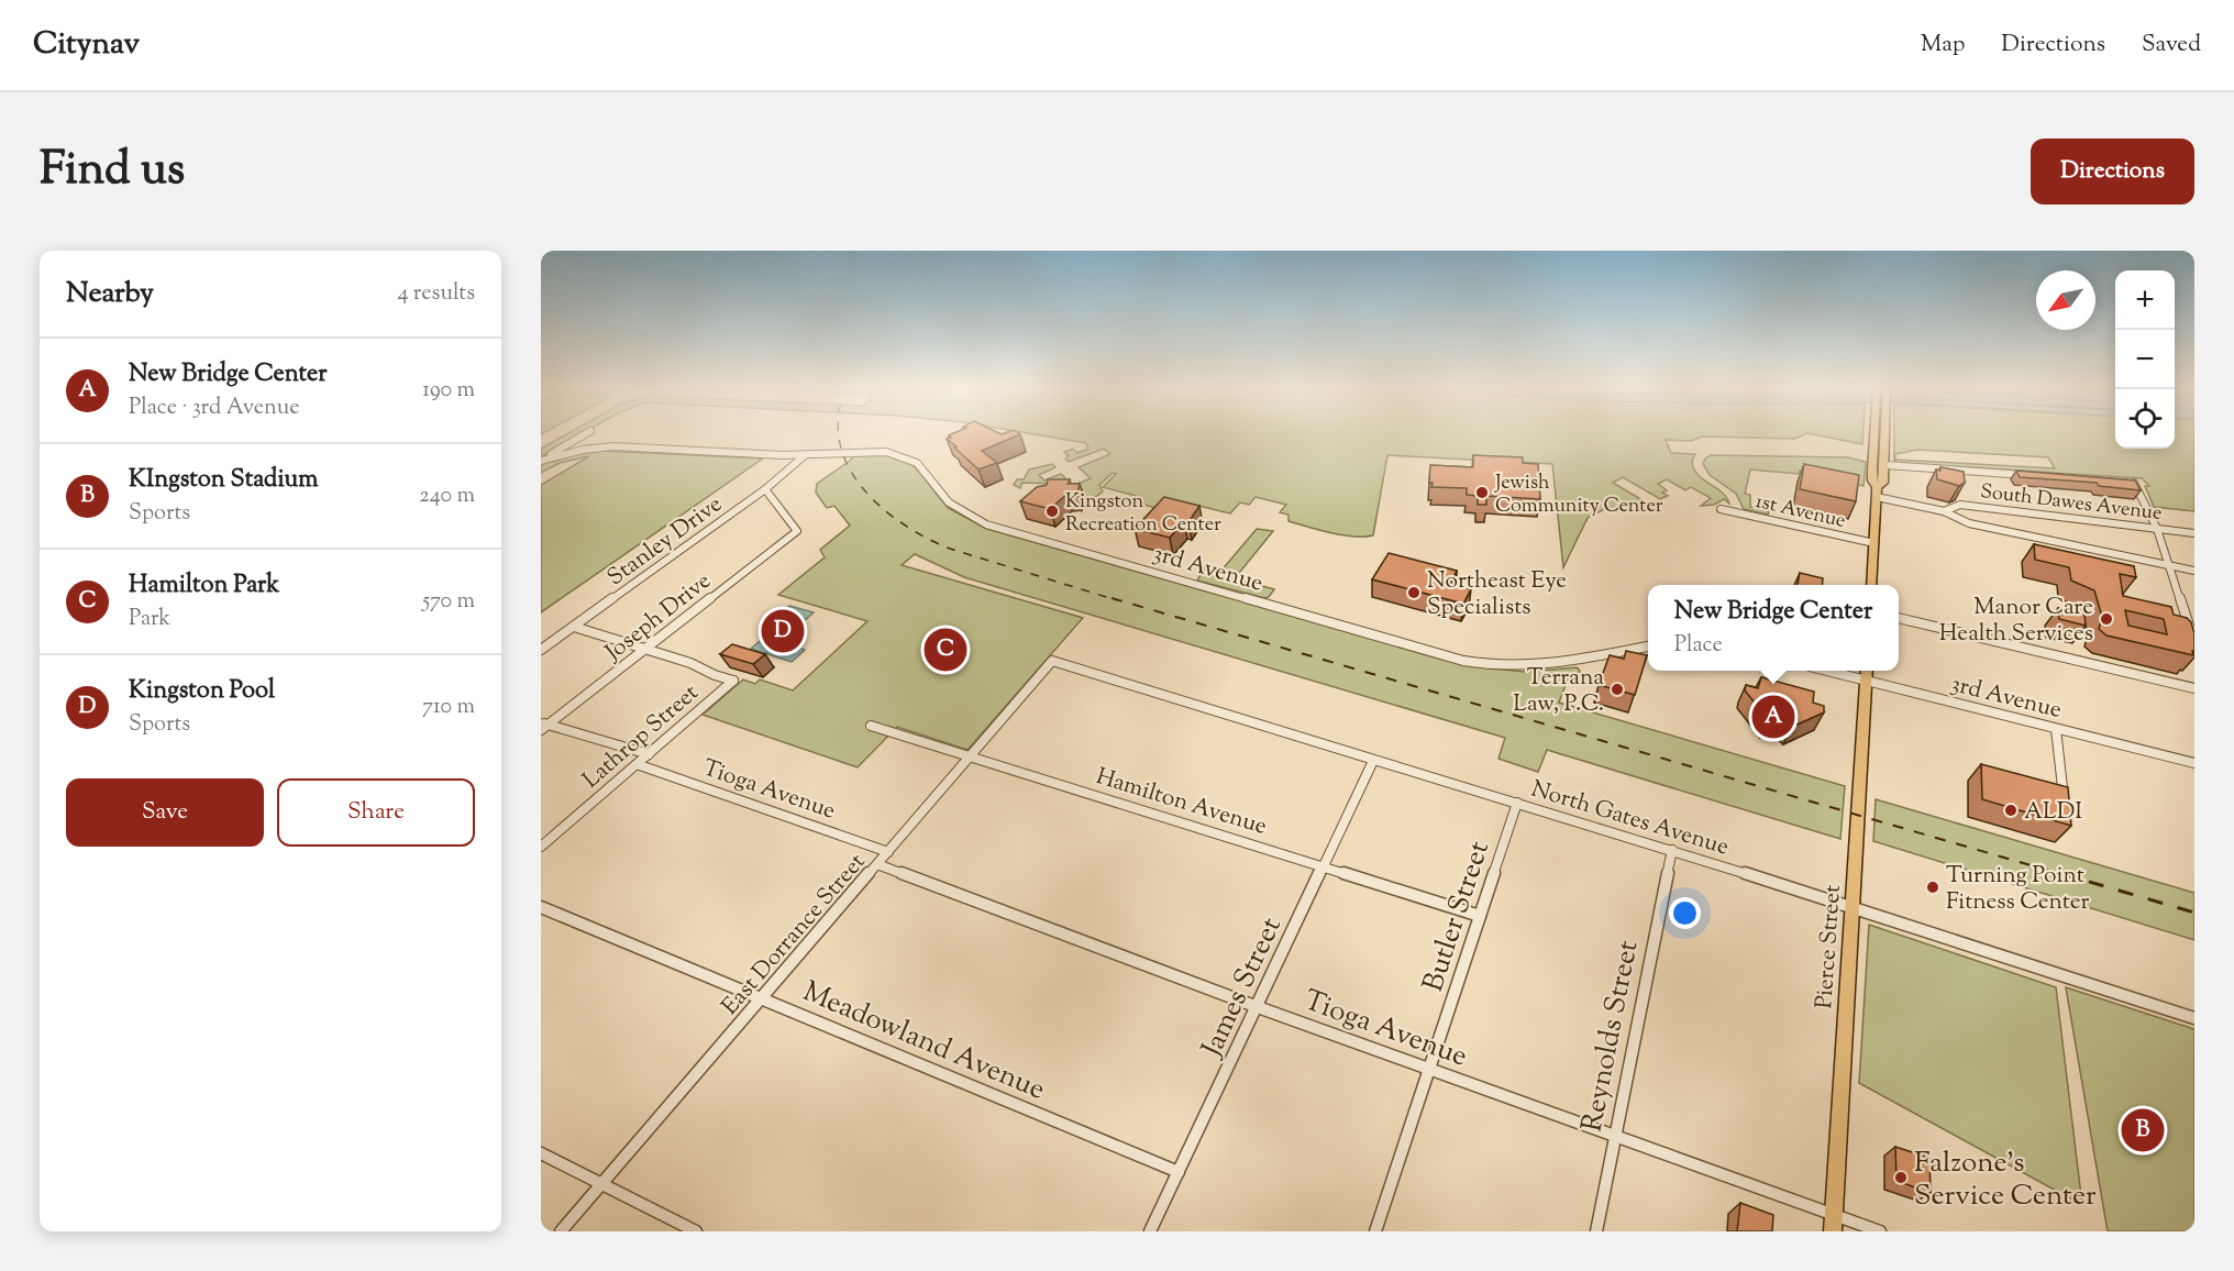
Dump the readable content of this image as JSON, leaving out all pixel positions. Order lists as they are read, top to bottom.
{
  "streets": {
    "main road": ["Pierce Street"],
    "street": [
      "South Dawes Avenue",
      "1st Avenue",
      "Stanley Drive",
      "3rd Avenue",
      "Joseph Drive",
      "Lathrop Street",
      "Tioga Avenue",
      "Hamilton Avenue",
      "North Gates Avenue",
      "Butler Street",
      "East Dorrance Street",
      "James Street",
      "Reynolds Street",
      "Meadowland Avenue"
    ]
  },
  "crossings": [
    ["Stanley Drive", "3rd Avenue"],
    ["Stanley Drive", "Joseph Drive"],
    ["3rd Avenue", "Pierce Street"],
    ["Joseph Drive", "Lathrop Street"],
    ["Lathrop Street", "Tioga Avenue"],
    ["Tioga Avenue", "Butler Street"],
    ["Tioga Avenue", "East Dorrance Street"],
    ["Tioga Avenue", "Pierce Street"],
    ["Tioga Avenue", "James Street"],
    ["Tioga Avenue", "Reynolds Street"],
    ["Hamilton Avenue", "Butler Street"],
    ["Hamilton Avenue", "East Dorrance Street"],
    ["Hamilton Avenue", "James Street"],
    ["North Gates Avenue", "Butler Street"],
    ["North Gates Avenue", "East Dorrance Street"],
    ["North Gates Avenue", "Pierce Street"],
    ["North Gates Avenue", "James Street"],
    ["North Gates Avenue", "Reynolds Street"],
    ["East Dorrance Street", "Meadowland Avenue"],
    ["James Street", "Meadowland Avenue"]
  ],
  "places": [
    "Jewish Community Center",
    "Kingston Recreation Center",
    "Northeast Eye Specialists",
    "Manor Care Health Services",
    "Terrana Law, P.C.",
    "ALDI",
    "Turning Point Fitness Center",
    "Falzone's Service Center"
  ],
  "north": "bottom left",
  "page": {
    "header": "Citynav",
    "nav": ["Map", "Directions", "Saved"],
    "title": "Find us",
    "buttons": [
      "Directions",
      ["Save", "Share"]
    ],
    "heading": ["Nearby", "4 results"],
    "map_buttons": ["+", "−"],
    "list": [
      {
        "mark": "A",
        "name": "New Bridge Center",
        "note": "Place · 3rd Avenue",
        "value": "190 m"
      },
      {
        "mark": "B",
        "name": "KIngston Stadium",
        "note": "Sports",
        "value": "240 m"
      },
      {
        "mark": "C",
        "name": "Hamilton Park",
        "note": "Park",
        "value": "570 m"
      },
      {
        "mark": "D",
        "name": "Kingston Pool",
        "note": "Sports",
        "value": "710 m"
      }
    ],
    "popup": ["New Bridge Center", "Place"],
    "pins": [
      "D",
      "C",
      "A",
      "B"
    ]
  }
}
